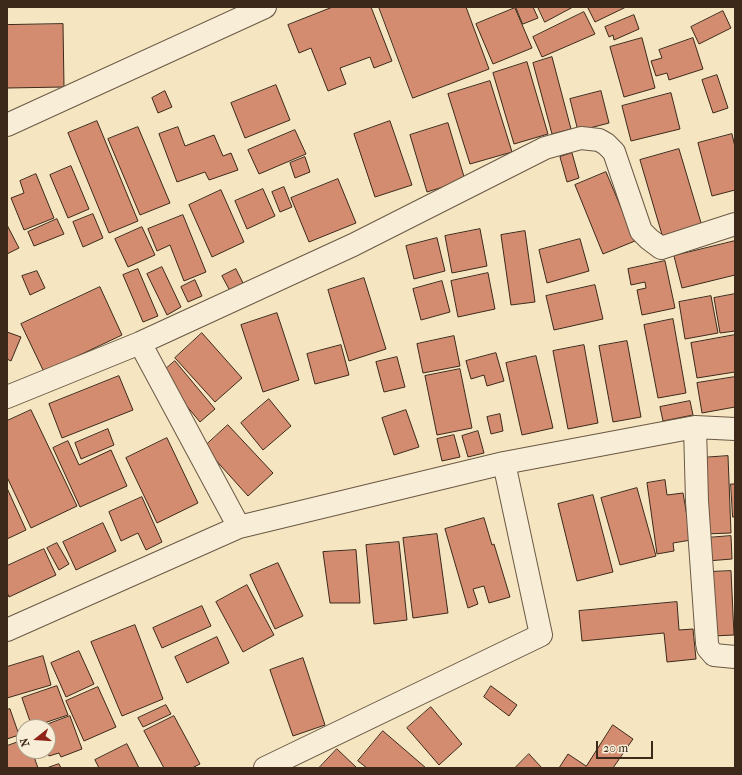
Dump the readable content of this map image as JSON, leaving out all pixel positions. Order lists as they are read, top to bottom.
{
  "scale_bar": "20 m",
  "north": "left"
}
